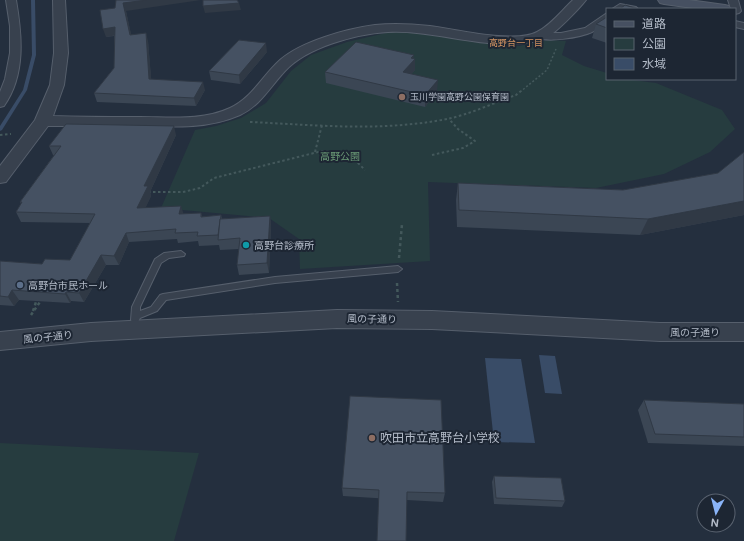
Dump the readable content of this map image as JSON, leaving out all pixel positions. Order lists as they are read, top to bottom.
{
  "streets": {
    "street": ["風の子通り"]
  },
  "districts": ["高野台一丁目"],
  "parks": ["高野公園"],
  "places": [
    "玉川学園高野公園保育園",
    "高野台診療所",
    "高野台市民ホール",
    "吹田市立高野台小学校"
  ],
  "legend": ["道路", "公園", "水域"],
  "north": "bottom"
}
